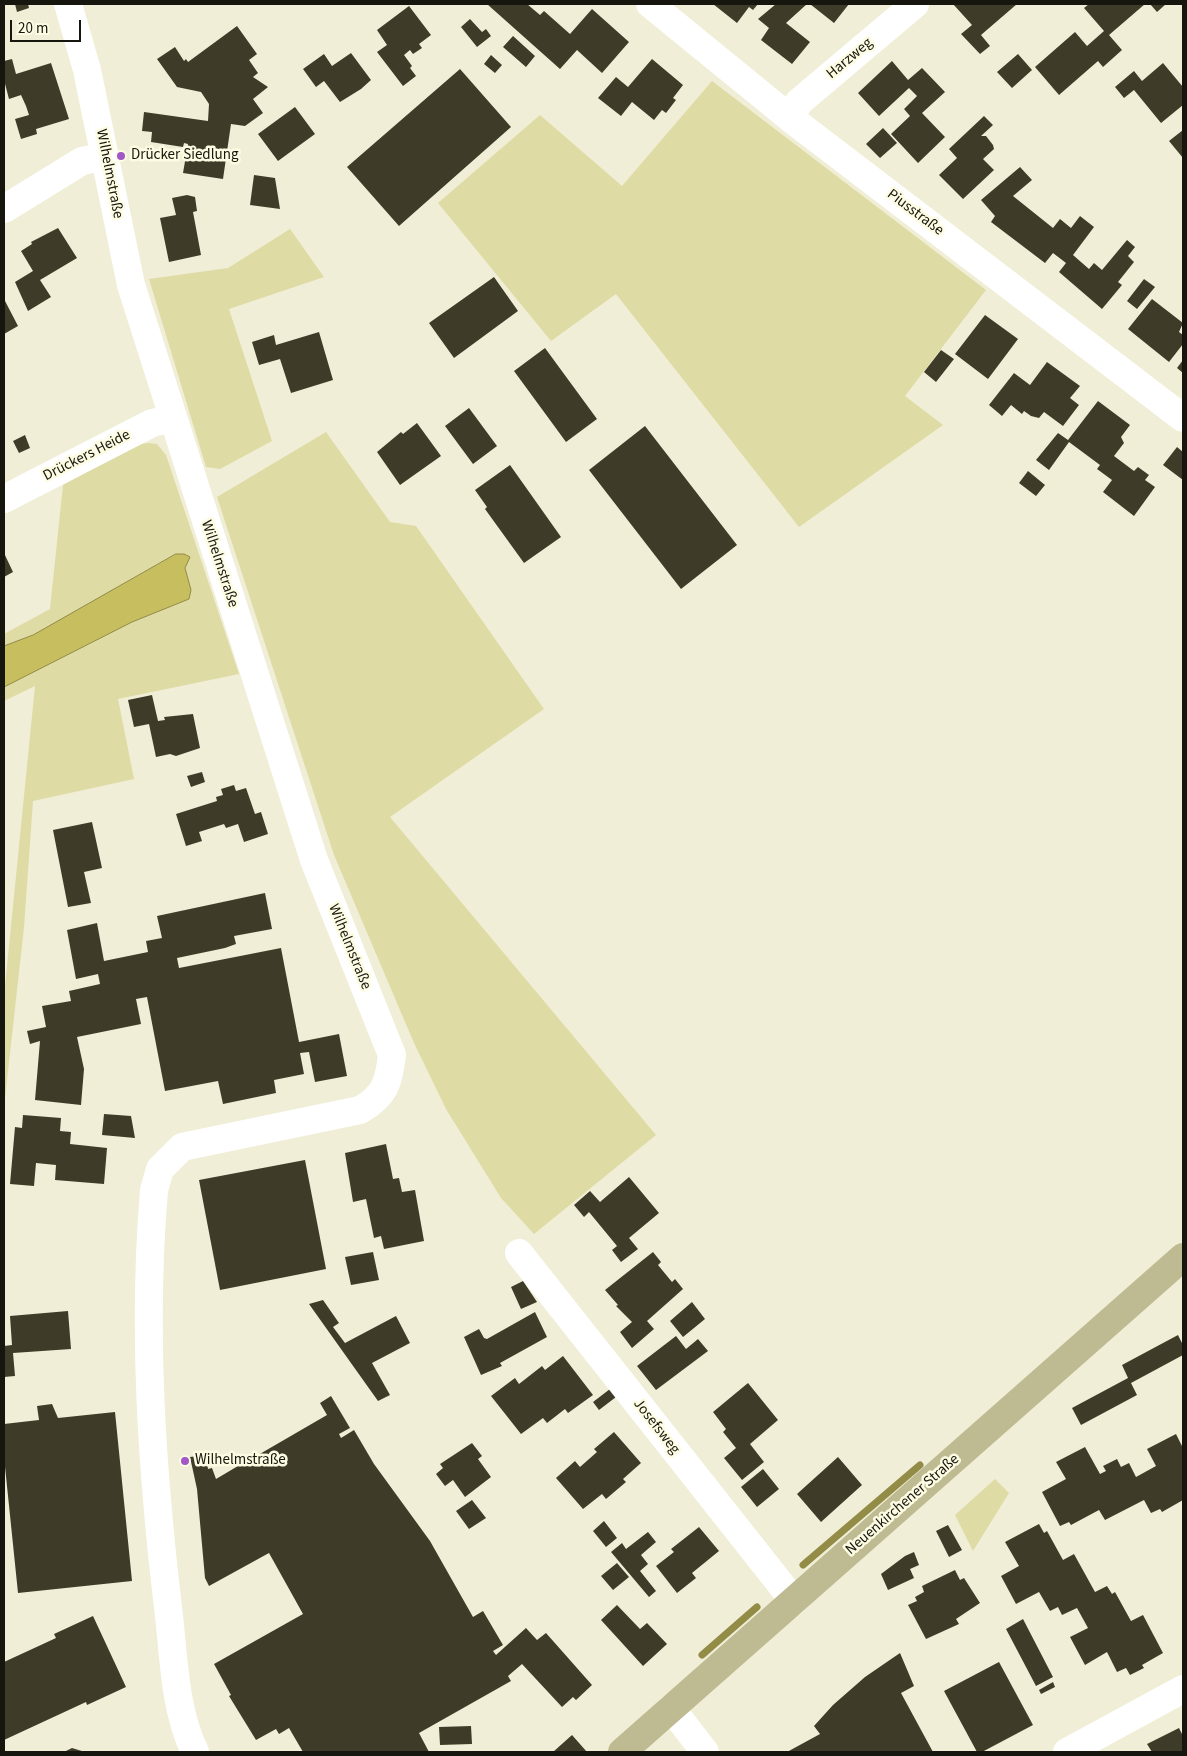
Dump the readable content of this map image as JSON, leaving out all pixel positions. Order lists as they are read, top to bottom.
{
  "streets": {
    "main road": ["Neuenkirchener Straße"],
    "street": [
      "Harzweg",
      "Wilhelmstraße",
      "Piusstraße",
      "Drückers Heide",
      "Josefsweg"
    ]
  },
  "crossings": [
    ["Harzweg", "Piusstraße"],
    ["Wilhelmstraße", "Drückers Heide"],
    ["Josefsweg", "Neuenkirchener Straße"]
  ],
  "places": ["Drücker Siedlung", "Wilhelmstraße"],
  "scale_bar": "20 m"
}
